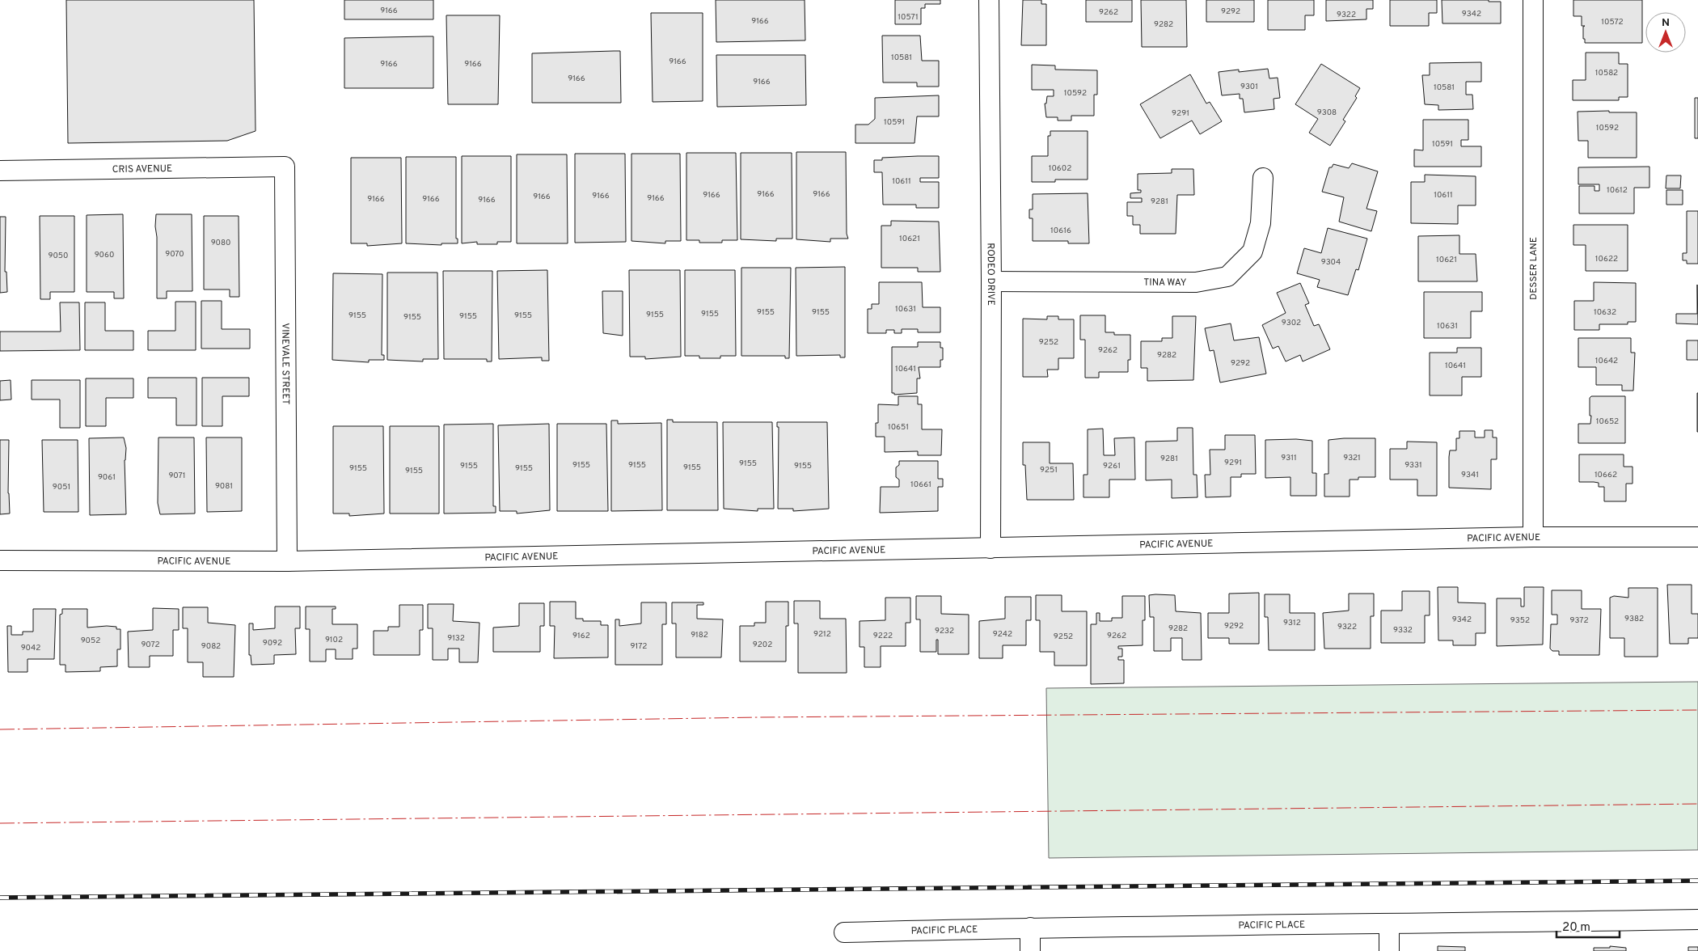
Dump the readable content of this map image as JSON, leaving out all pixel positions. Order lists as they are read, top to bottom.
{
  "streets": {
    "street": [
      "CRIS AVENUE",
      "DESSER LANE",
      "RODEO DRIVE",
      "TINA WAY",
      "VINEVALE STREET",
      "PACIFIC AVENUE",
      "PACIFIC PLACE"
    ]
  },
  "crossings": [
    ["CRIS AVENUE", "VINEVALE STREET"],
    ["DESSER LANE", "PACIFIC AVENUE"],
    ["RODEO DRIVE", "TINA WAY"],
    ["RODEO DRIVE", "PACIFIC AVENUE"],
    ["VINEVALE STREET", "PACIFIC AVENUE"]
  ],
  "house_numbers": [
    "9166",
    "9292",
    "9262",
    "9342",
    "9322",
    "10571",
    "9166",
    "10572",
    "9282",
    "10581",
    "9166",
    "9166",
    "9166",
    "10582",
    "9166",
    "9166",
    "9301",
    "10581",
    "10592",
    "9308",
    "9291",
    "10591",
    "10592",
    "10591",
    "10602",
    "10611",
    "10612",
    "9166",
    "9166",
    "9166",
    "10611",
    "9166",
    "9166",
    "9166",
    "9166",
    "9166",
    "9166",
    "9281",
    "10616",
    "10621",
    "9080",
    "9070",
    "9060",
    "9050",
    "10622",
    "10621",
    "9304",
    "10631",
    "9155",
    "9155",
    "10632",
    "9155",
    "9155",
    "9155",
    "9155",
    "9155",
    "9155",
    "9302",
    "10631",
    "9252",
    "9262",
    "9282",
    "10642",
    "9292",
    "10641",
    "10641",
    "10652",
    "10651",
    "9311",
    "9321",
    "9281",
    "9291",
    "9155",
    "9155",
    "9155",
    "9331",
    "9155",
    "9155",
    "9261",
    "9155",
    "9155",
    "9155",
    "9251",
    "9155",
    "9341",
    "10662",
    "9071",
    "9061",
    "10661",
    "9081",
    "9051",
    "9382",
    "9342",
    "9352",
    "9372",
    "9312",
    "9292",
    "9322",
    "9282",
    "9332",
    "9232",
    "9212",
    "9242",
    "9182",
    "9162",
    "9222",
    "9262",
    "9252",
    "9132",
    "9102",
    "9052",
    "9092",
    "9072",
    "9202",
    "9082",
    "9172",
    "9042"
  ],
  "scale_bar": "20 m",
  "north": "top"
}
